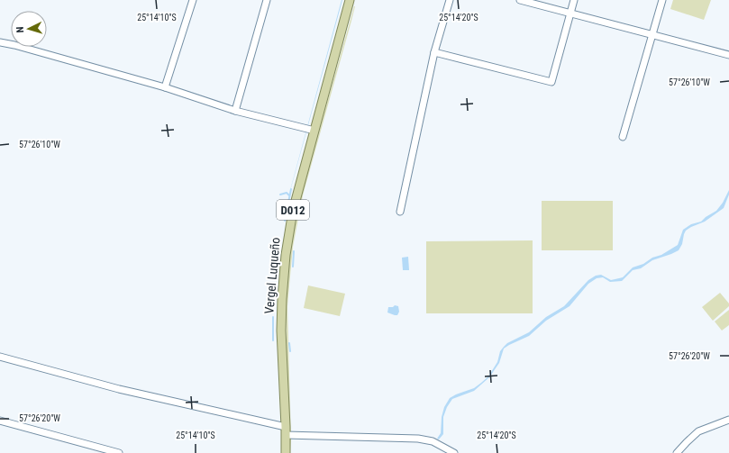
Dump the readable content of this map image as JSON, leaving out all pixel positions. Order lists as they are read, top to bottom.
{
  "streets": {
    "main road": ["D012", "Vergel Luqueño"]
  },
  "north": "left",
  "coordinates": [
    "25°14'10\"S",
    "25°14'20\"S",
    "57°26'10\"W",
    "57°26'20\"W"
  ]
}
